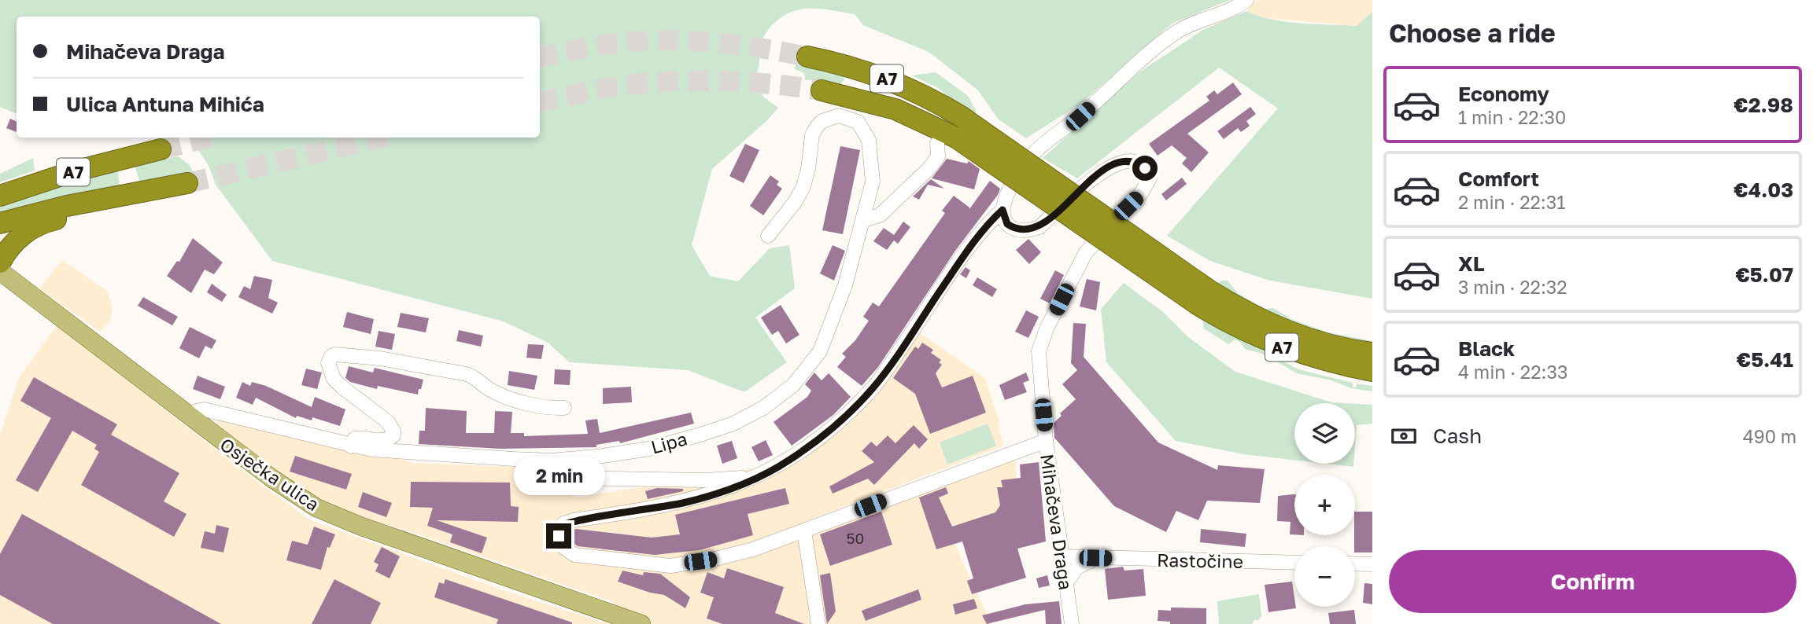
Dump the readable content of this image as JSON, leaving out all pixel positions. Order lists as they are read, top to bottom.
{
  "streets": {
    "highway": ["A7"],
    "main road": ["Osječka ulica"],
    "street": ["Lipa", "Mihačeva Draga", "Rastočine"]
  },
  "crossings": [
    ["Lipa", "Osječka ulica"],
    ["Mihačeva Draga", "Rastočine"]
  ],
  "house_numbers": ["50"],
  "page": {
    "heading": "Choose a ride",
    "banner": ["Mihačeva Draga", "Ulica Antuna Mihića"],
    "list": [
      {
        "name": "Economy",
        "note": "1 min · 22:30",
        "value": "€2.98"
      },
      {
        "name": "Comfort",
        "note": "2 min · 22:31",
        "value": "€4.03"
      },
      {
        "name": "XL",
        "note": "3 min · 22:32",
        "value": "€5.07"
      },
      {
        "name": "Black",
        "note": "4 min · 22:33",
        "value": "€5.41"
      }
    ],
    "map_buttons": ["+", "−"],
    "pay": ["Cash", "490 m"],
    "bubble": "2 min",
    "buttons": "Confirm"
  }
}
